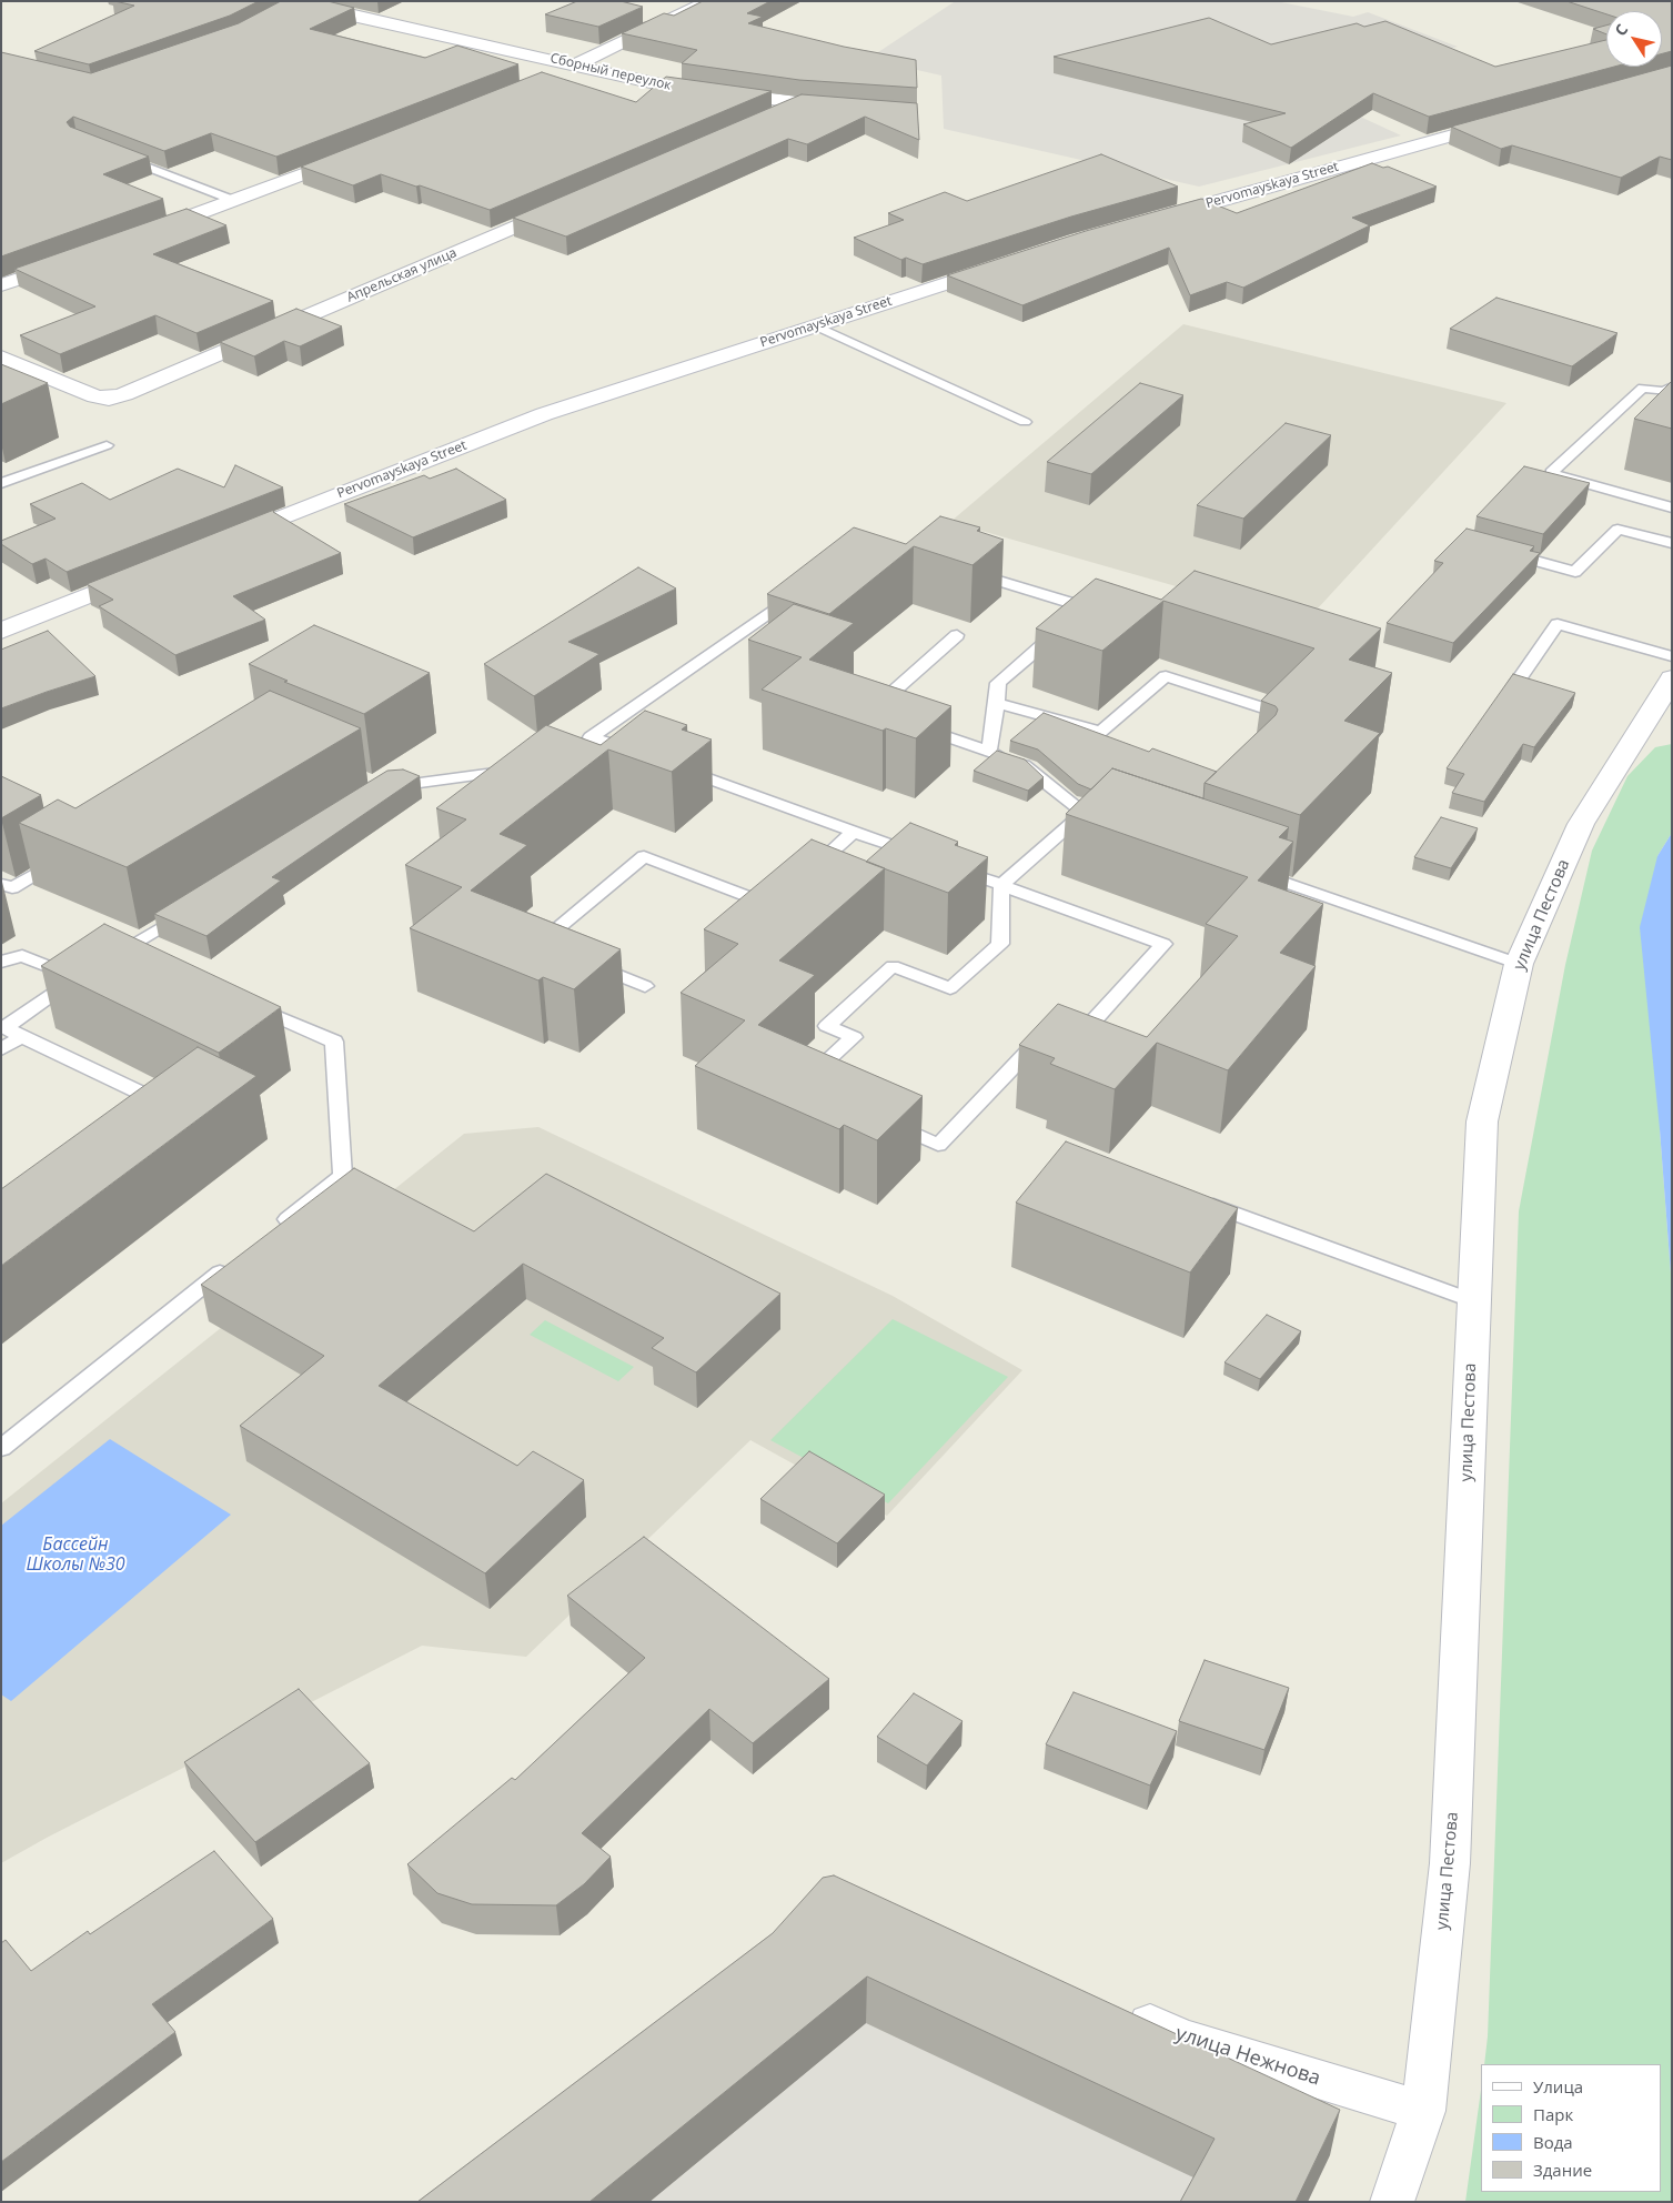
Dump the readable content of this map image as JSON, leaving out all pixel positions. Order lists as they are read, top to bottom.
{
  "streets": {
    "street": [
      "Сборный переулок",
      "Pervomayskaya Street",
      "Апрельская улица",
      "улица Пестова",
      "улица Нежнова"
    ]
  },
  "crossings": [
    ["улица Пестова", "улица Нежнова"]
  ],
  "water": ["Бассейн Школы №30"],
  "legend": [
    "Улица",
    "Парк",
    "Вода",
    "Здание"
  ],
  "north": "top left"
}
